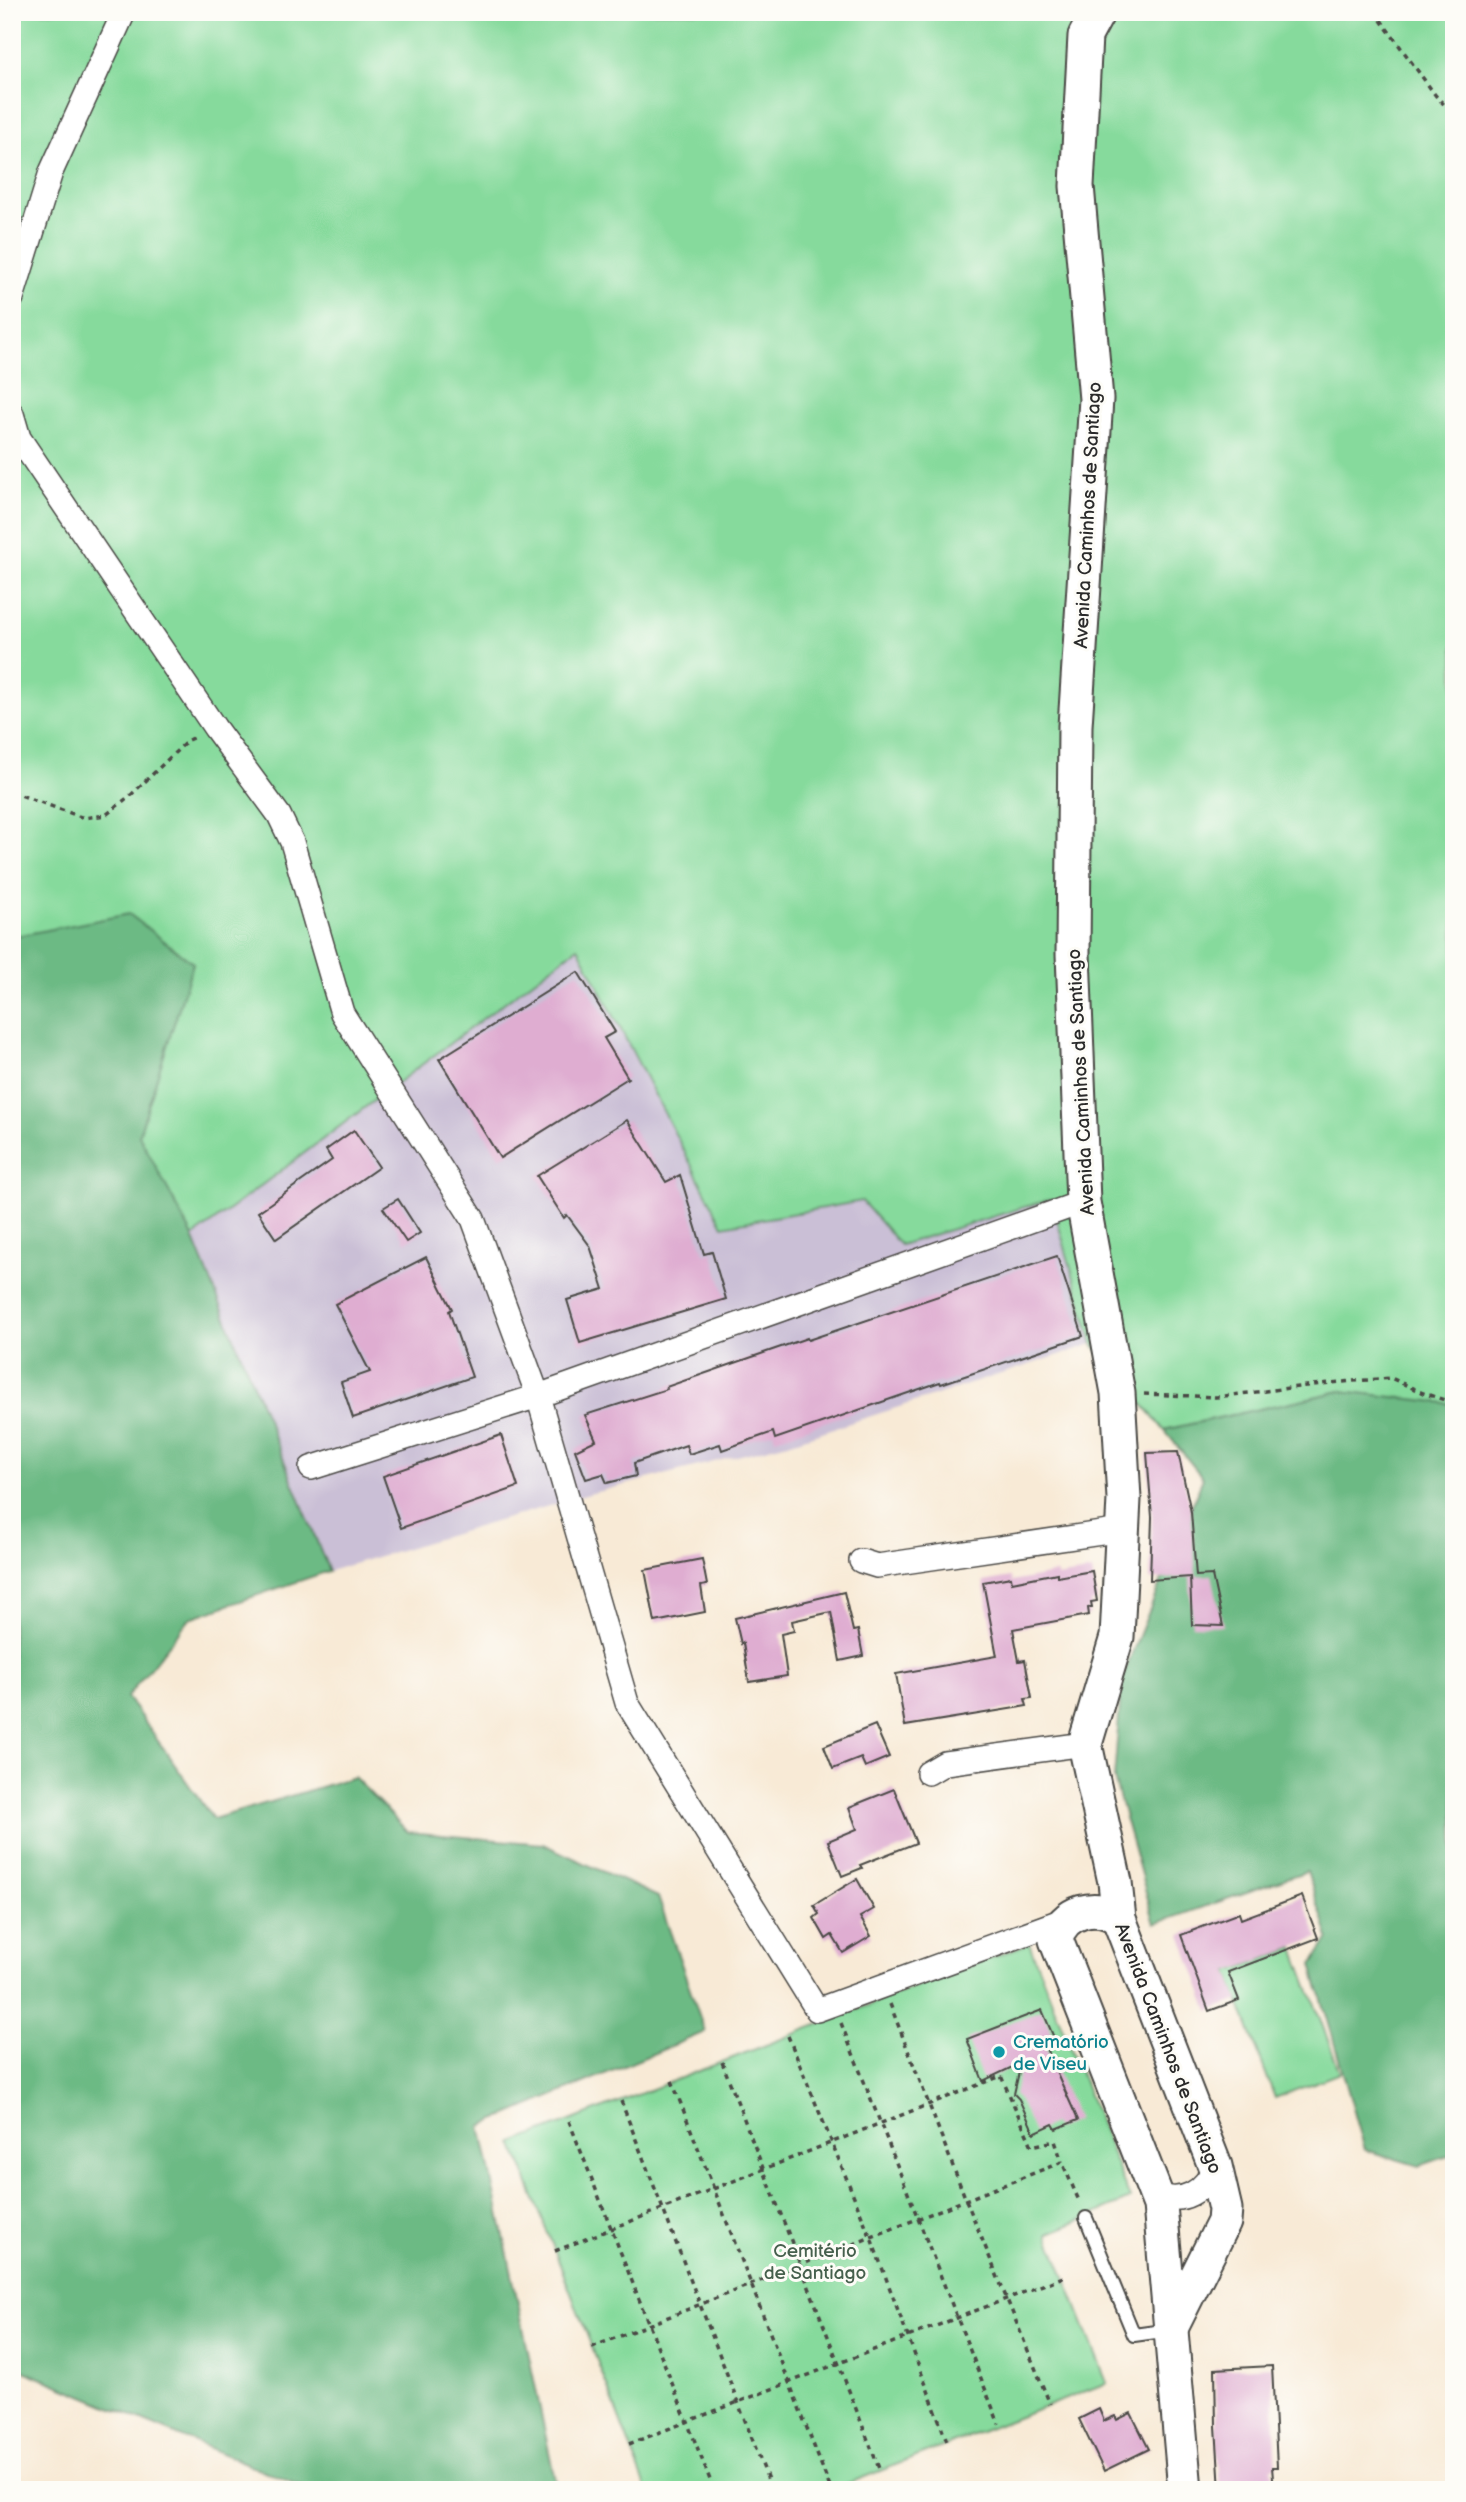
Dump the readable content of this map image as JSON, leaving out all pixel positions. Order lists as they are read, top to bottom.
{
  "streets": {
    "street": ["Avenida Caminhos de Santiago"]
  },
  "parks": ["Cemitério de Santiago"],
  "places": ["Crematório de Viseu"]
}
